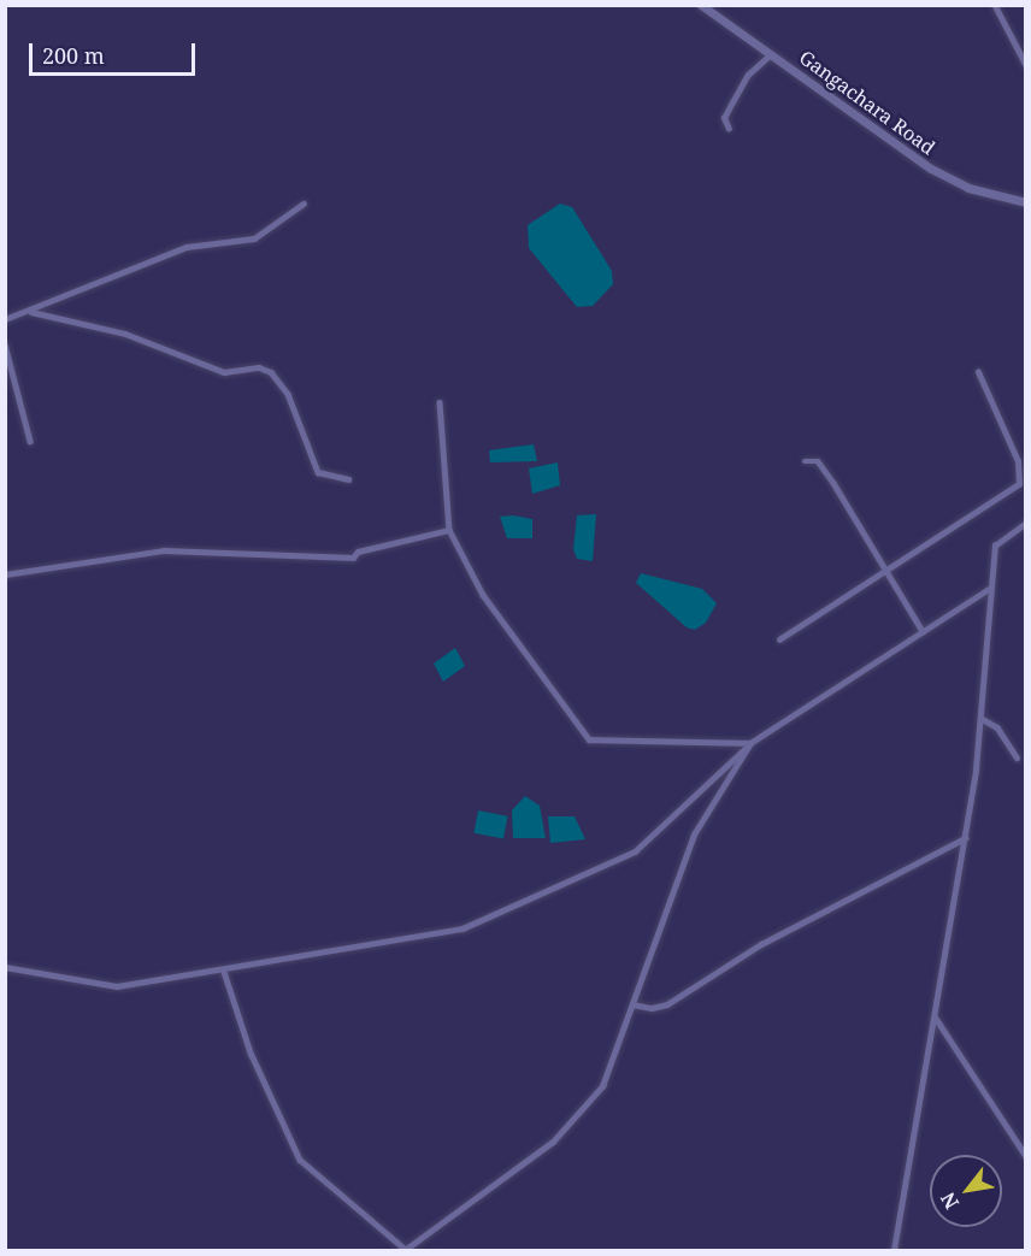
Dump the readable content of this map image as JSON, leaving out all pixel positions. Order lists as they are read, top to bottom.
{
  "streets": {
    "main road": ["Gangachara Road"]
  },
  "scale_bar": "200 m",
  "north": "bottom left"
}
